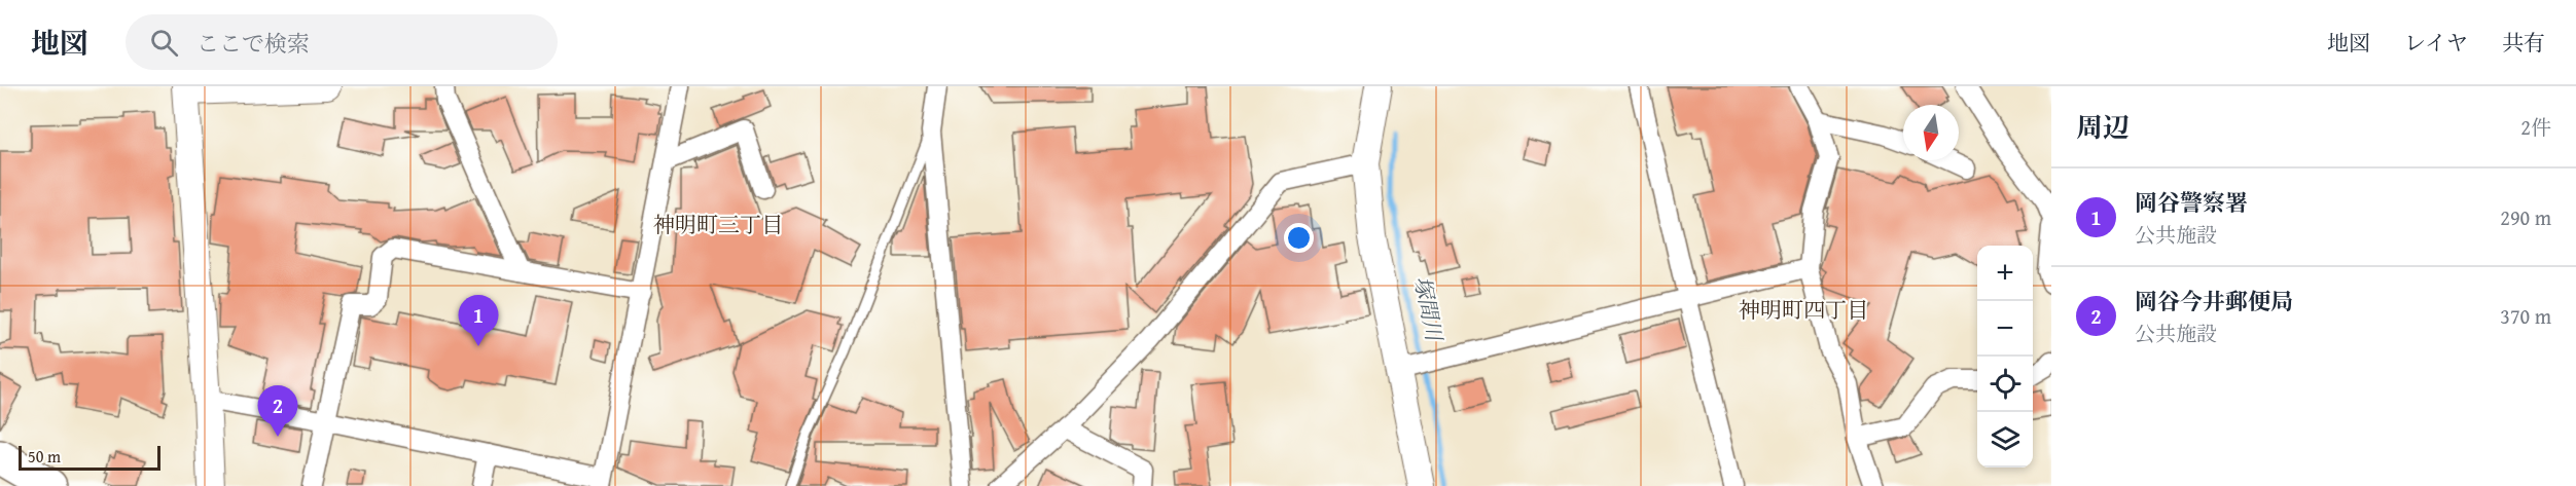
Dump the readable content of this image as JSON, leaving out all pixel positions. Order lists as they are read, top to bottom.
{
  "districts": ["神明町三丁目", "神明町四丁目"],
  "water": ["塚間川"],
  "scale_bar": "50 m",
  "north": "bottom",
  "page": {
    "header": "地図",
    "search": "ここで検索",
    "nav": ["地図", "レイヤ", "共有"],
    "heading": ["周辺", "2件"],
    "list": [
      {
        "mark": "1",
        "name": "岡谷警察署",
        "note": "公共施設",
        "value": "290 m"
      },
      {
        "mark": "2",
        "name": "岡谷今井郵便局",
        "note": "公共施設",
        "value": "370 m"
      }
    ],
    "map_buttons": ["+", "−"],
    "pins": ["1", "2"],
    "scale": "50 m"
  }
}
